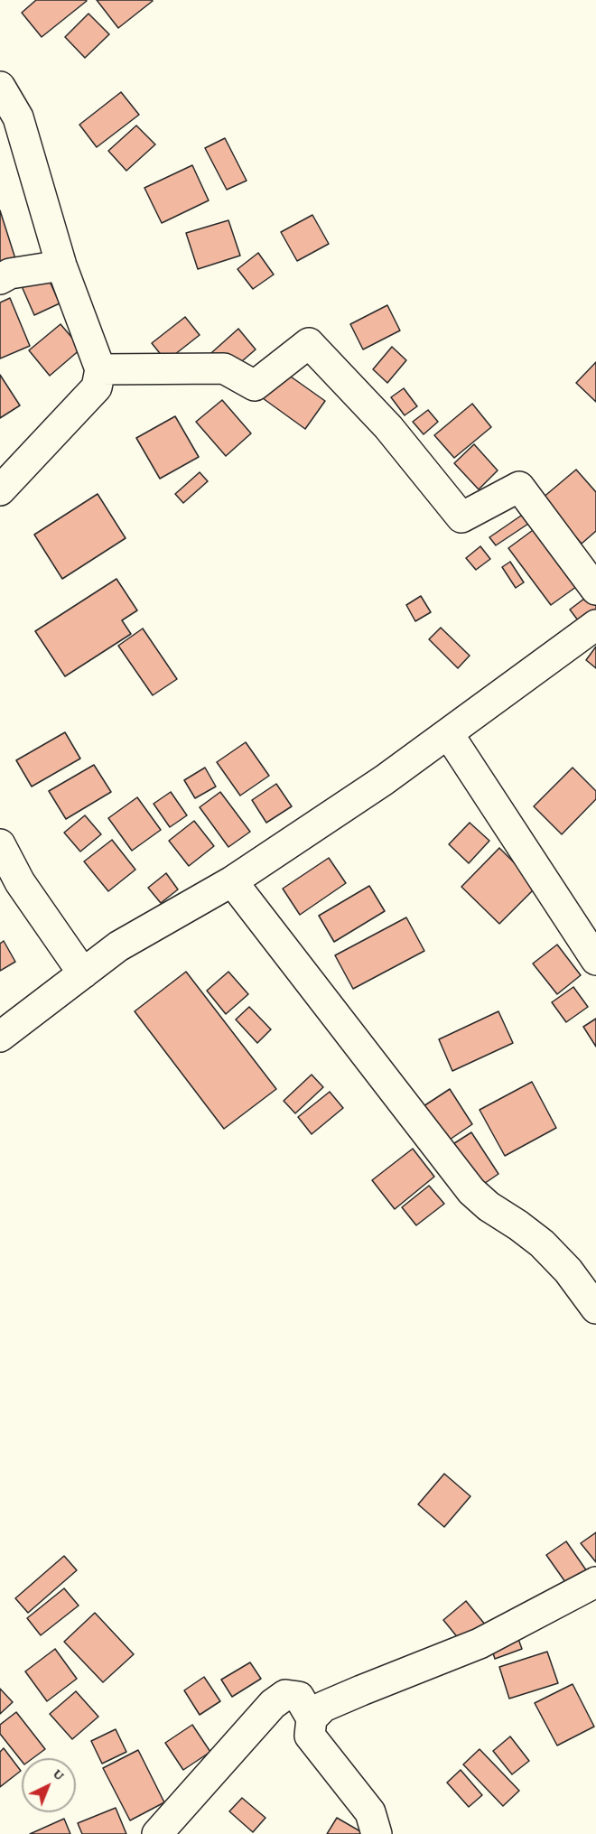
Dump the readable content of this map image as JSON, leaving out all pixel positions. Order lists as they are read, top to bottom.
{
  "north": "top right"
}
